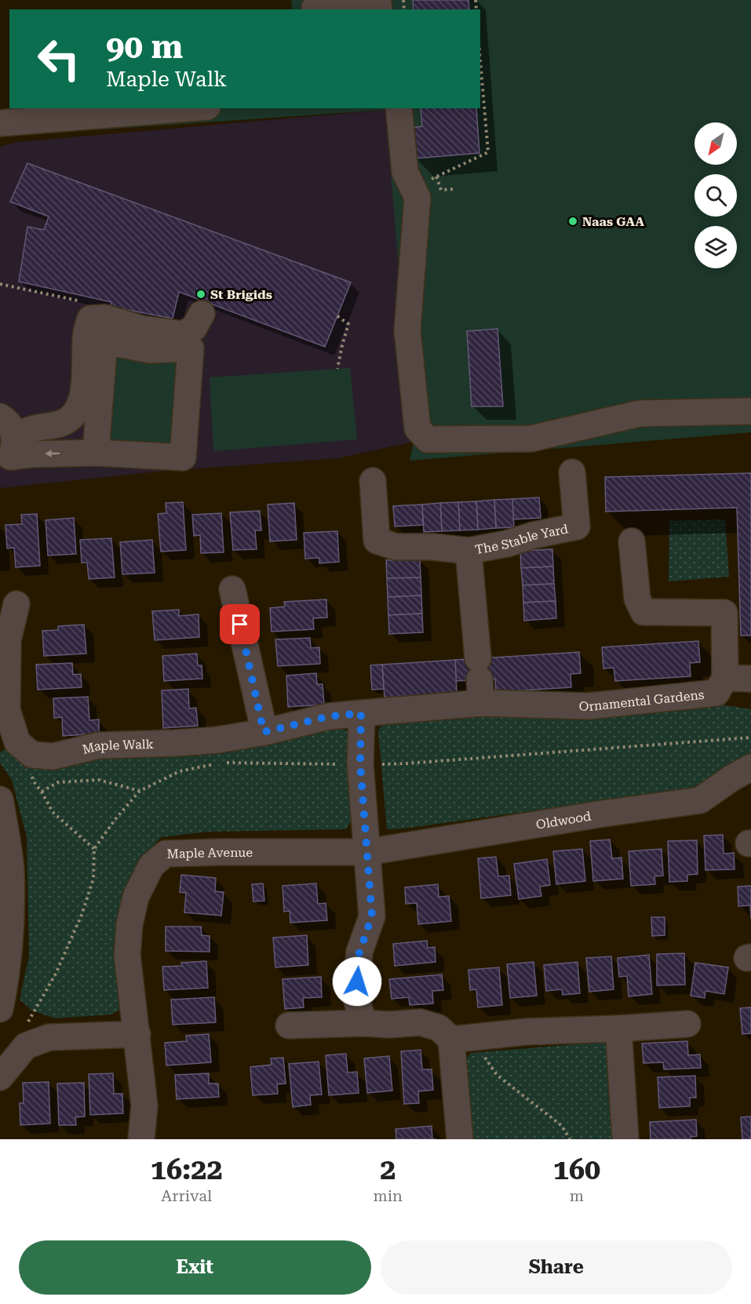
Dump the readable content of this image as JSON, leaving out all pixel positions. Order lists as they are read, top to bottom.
{
  "streets": {
    "street": [
      "The Stable Yard",
      "Ornamental Gardens",
      "Maple Walk",
      "Oldwood",
      "Maple Avenue"
    ]
  },
  "crossings": [
    ["The Stable Yard", "Ornamental Gardens"],
    ["Ornamental Gardens", "Maple Walk"],
    ["Oldwood", "Maple Avenue"]
  ],
  "places": ["Naas GAA", "St Brigids"],
  "north": "bottom left",
  "page": {
    "turn": ["90 m", "Maple Walk"],
    "eta": [
      "16:22",
      "Arrival",
      "2",
      "min",
      "160",
      "m"
    ],
    "buttons": ["Exit", "Share"]
  }
}
